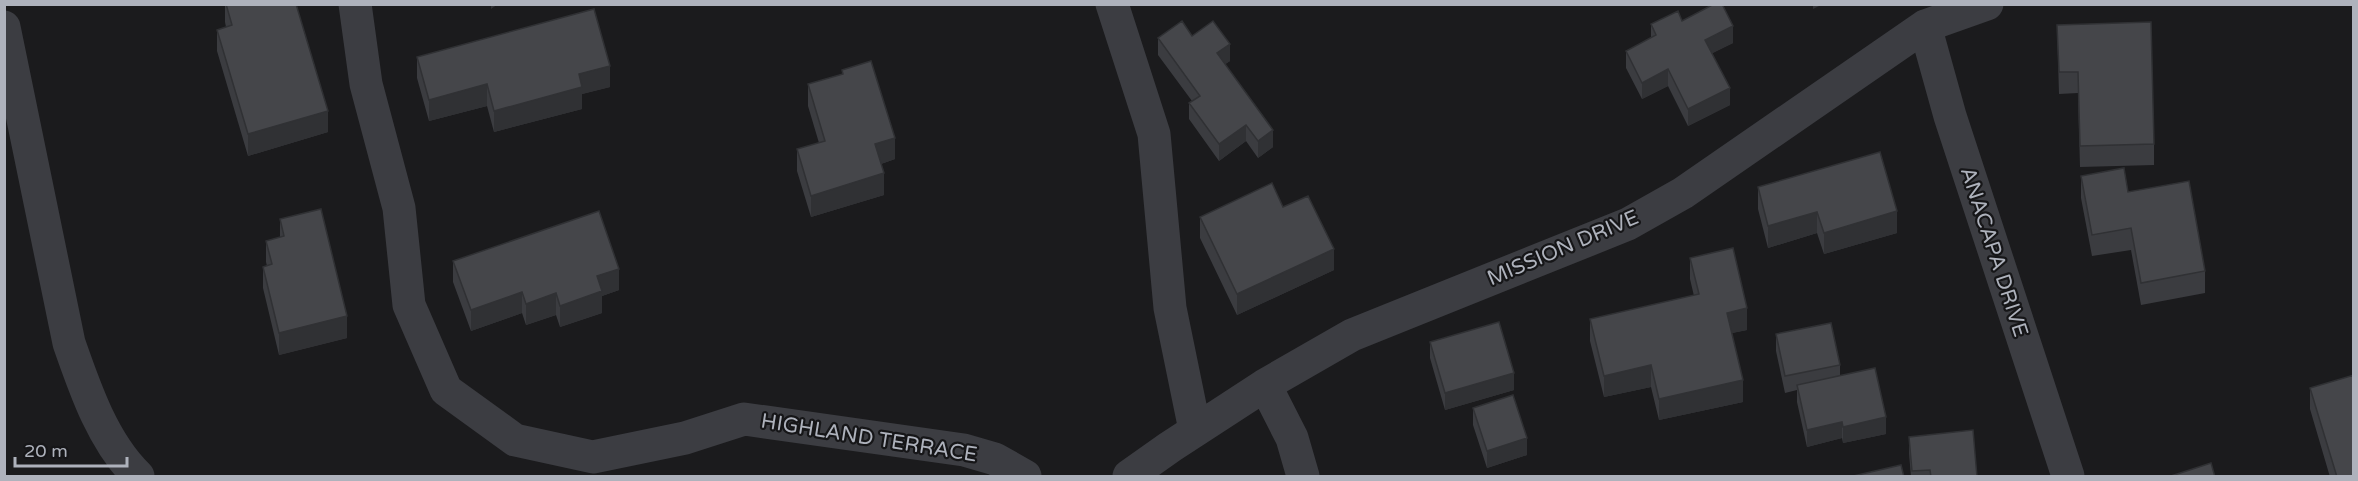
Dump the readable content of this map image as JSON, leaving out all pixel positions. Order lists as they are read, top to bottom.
{
  "streets": {
    "street": ["MISSION DRIVE", "ANACAPA DRIVE", "HIGHLAND TERRACE"]
  },
  "crossings": [
    ["MISSION DRIVE", "ANACAPA DRIVE"]
  ],
  "scale_bar": "20 m"
}
